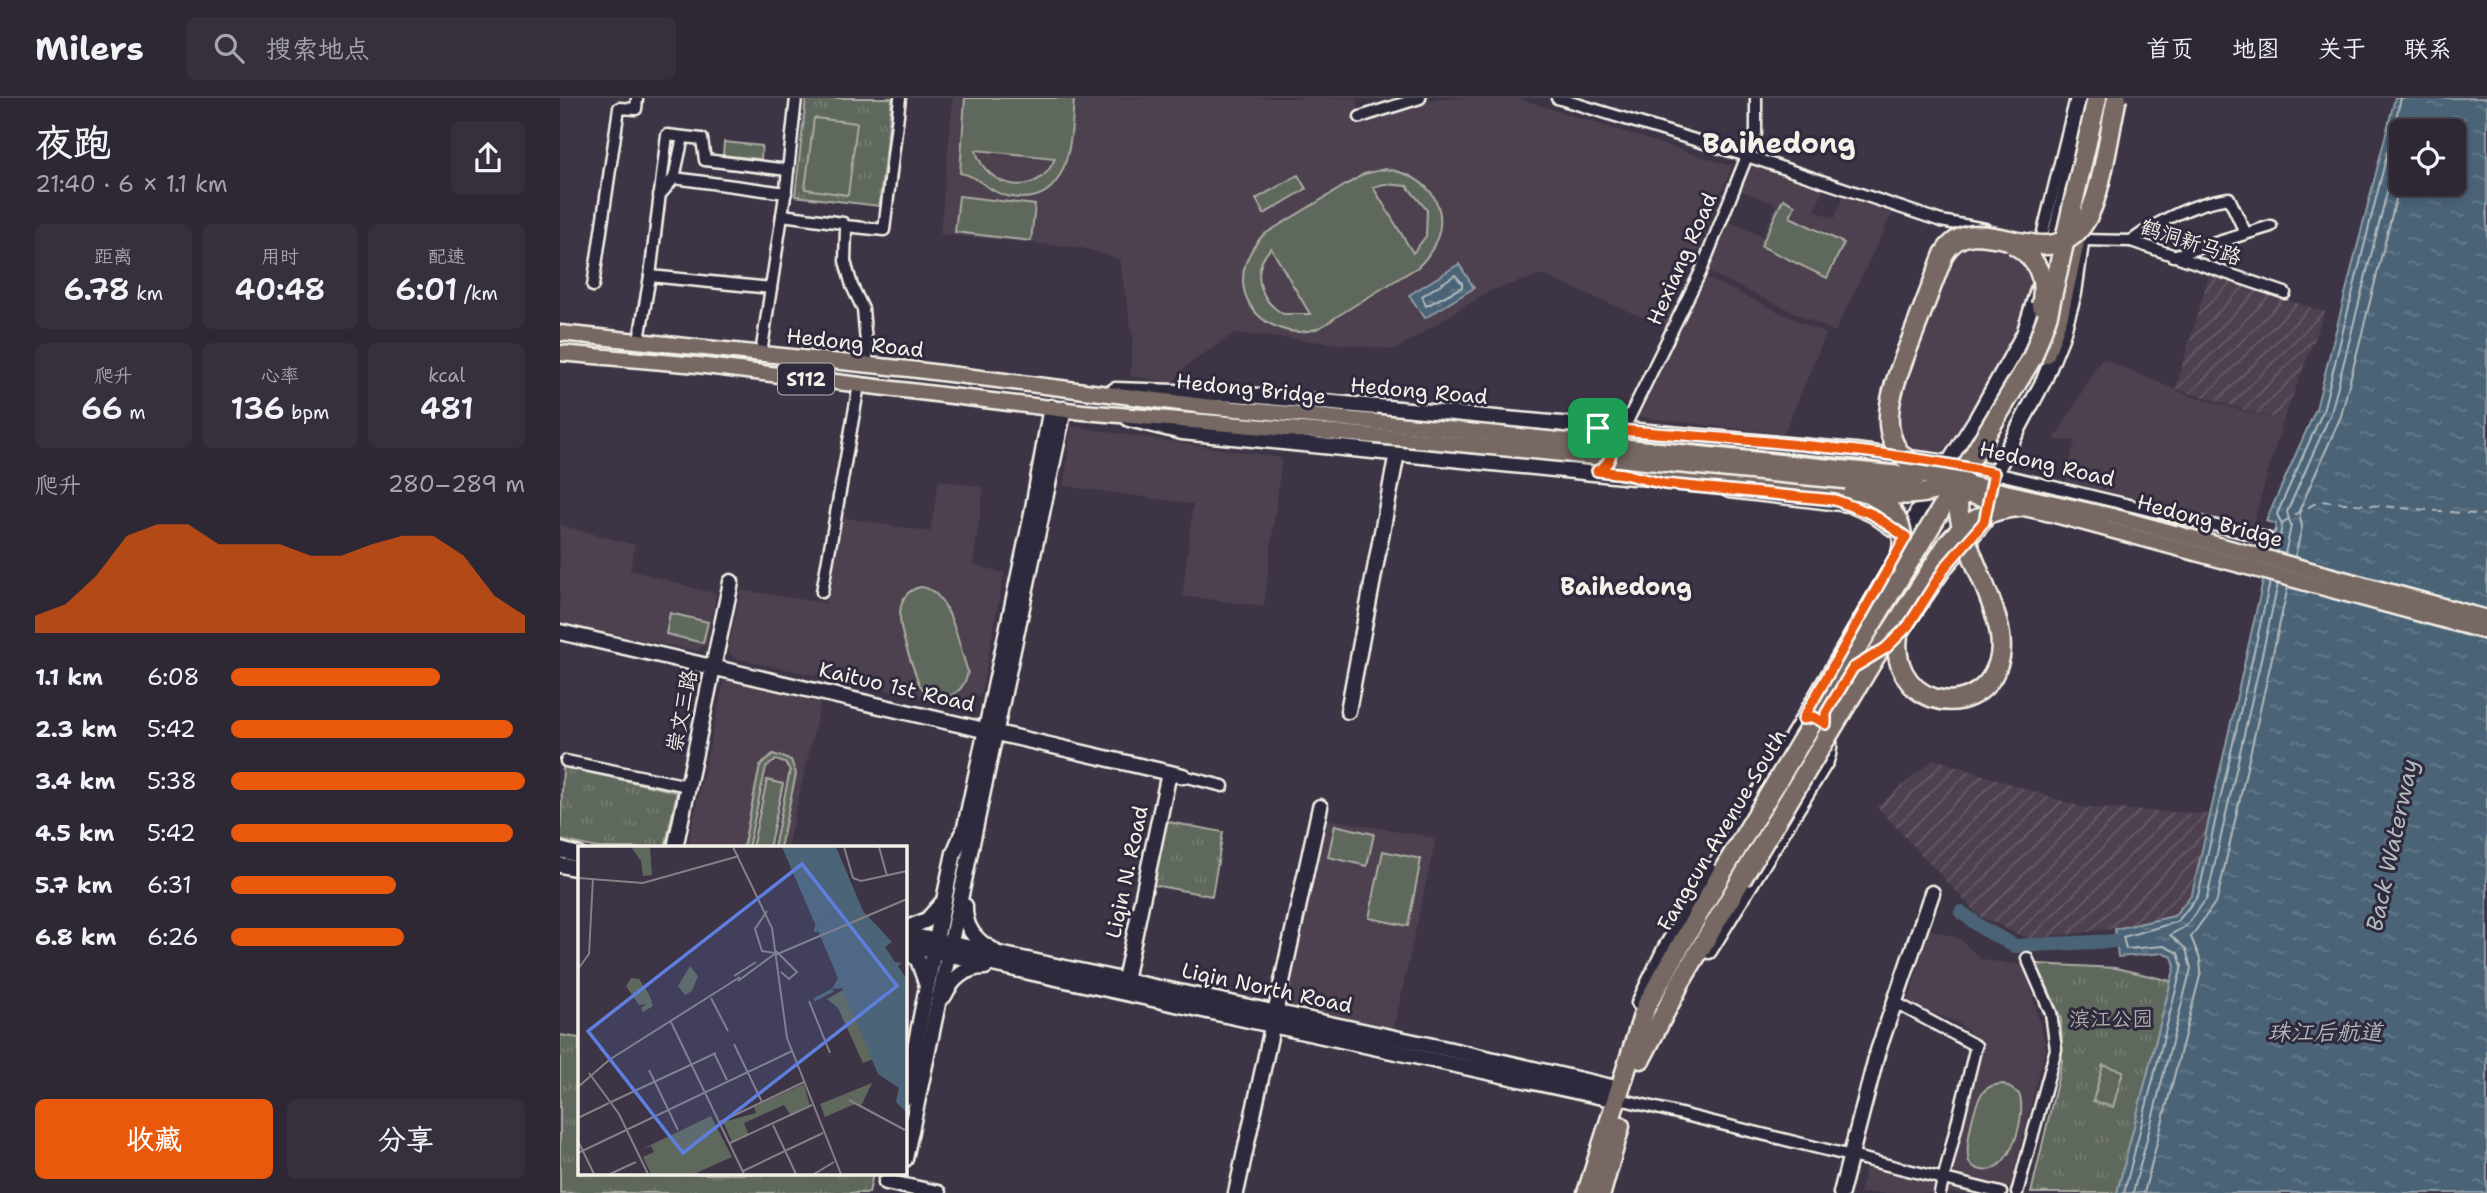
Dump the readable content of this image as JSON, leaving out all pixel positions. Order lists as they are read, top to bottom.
{
  "streets": {
    "highway": ["Fangcun Avenue South"],
    "main road": ["Hedong Road", "S112", "Hedong Bridge"],
    "street": [
      "鹤洞新马路",
      "Hexiang Road",
      "Kaituo 1st Road",
      "崇文三路",
      "Liqin N. Road",
      "Liqin North Road"
    ]
  },
  "crossings": [
    ["鹤洞新马路", "Fangcun Avenue South"],
    ["Hexiang Road", "Hedong Road"],
    ["Hedong Road", "Hedong Bridge"],
    ["Hedong Road", "Fangcun Avenue South"],
    ["Hedong Bridge", "Fangcun Avenue South"],
    ["Kaituo 1st Road", "崇文三路"],
    ["Kaituo 1st Road", "Liqin N. Road"],
    ["Fangcun Avenue South", "Liqin North Road"],
    ["Liqin N. Road", "Liqin North Road"]
  ],
  "districts": ["Baihedong", "Baihedong"],
  "water": ["Back Waterway", "珠江后航道"],
  "parks": ["滨江公园"],
  "page": {
    "header": "Milers",
    "search": "搜索地点",
    "nav": [
      "首页",
      "地图",
      "关于",
      "联系"
    ],
    "heading": ["夜跑", "21:40 · 6 × 1.1 km"],
    "stats": [
      ["距离", "6.78 km"],
      ["用时", "40:48"],
      ["配速", "6:01 /km"],
      ["爬升", "66 m"],
      ["心率", "136 bpm"],
      ["kcal", "481"]
    ],
    "chart": ["爬升", "280–289 m"],
    "list": [
      {
        "name": "1.1 km",
        "note": "6:08"
      },
      {
        "name": "2.3 km",
        "note": "5:42"
      },
      {
        "name": "3.4 km",
        "note": "5:38"
      },
      {
        "name": "4.5 km",
        "note": "5:42"
      },
      {
        "name": "5.7 km",
        "note": "6:31"
      },
      {
        "name": "6.8 km",
        "note": "6:26"
      }
    ],
    "buttons": ["收藏", "分享"]
  }
}
